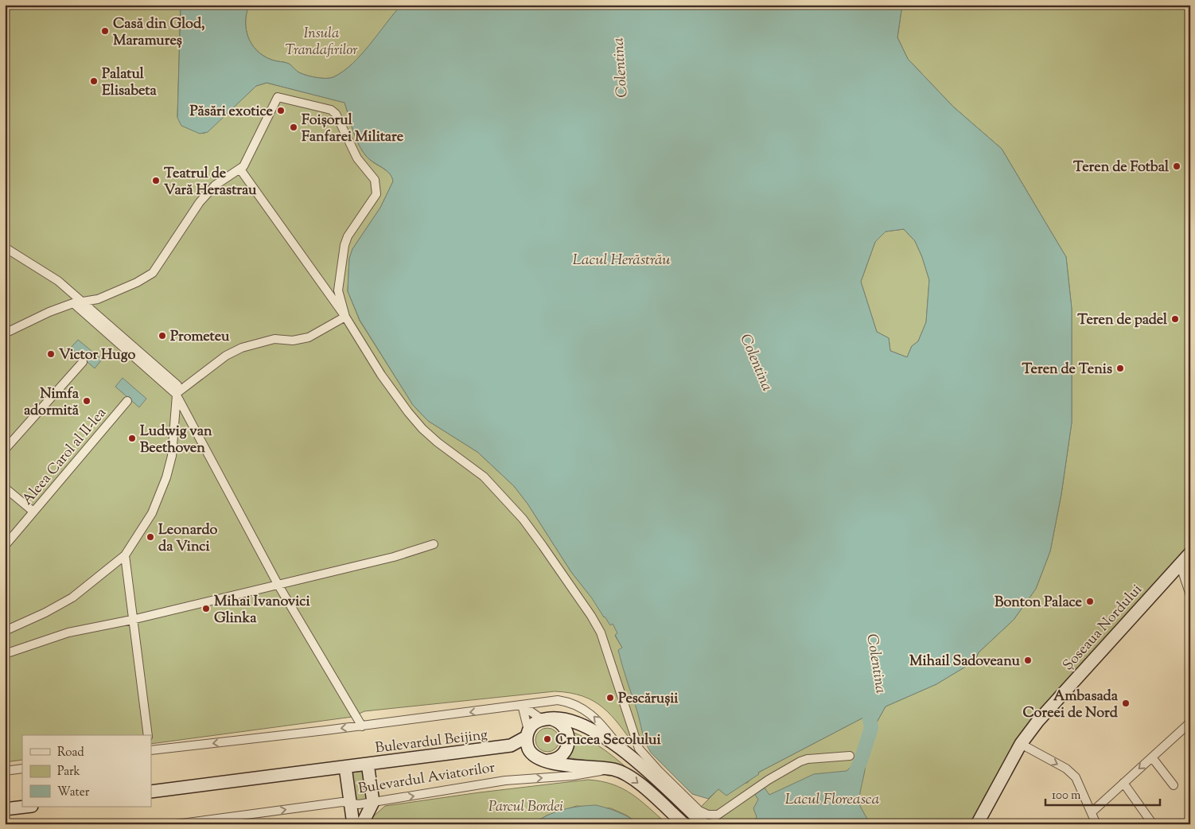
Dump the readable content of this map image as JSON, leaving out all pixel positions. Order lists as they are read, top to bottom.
{
  "streets": {
    "main road": ["Șoseaua Nordului", "Bulevardul Beijing", "Bulevardul Aviatorilor"],
    "street": ["Aleea Carol al II-lea"]
  },
  "crossings": [
    ["Bulevardul Beijing", "Bulevardul Aviatorilor"]
  ],
  "one_way": ["Bulevardul Aviatorilor"],
  "water": ["Colentina", "Lacul Herăstrău", "Lacul Floreasca"],
  "parks": ["Insula Trandafirilor", "Parcul Bordei"],
  "places": [
    "Casă din Glod, Maramureș",
    "Palatul Elisabeta",
    "Păsări exotice",
    "Foișorul Fanfarei Militare",
    "Teren de Fotbal",
    "Teatrul de Vară Herastrau",
    "Teren de padel",
    "Prometeu",
    "Victor Hugo",
    "Teren de Tenis",
    "Nimfa adormită",
    "Ludwig van Beethoven",
    "Leonardo da Vinci",
    "Bonton Palace",
    "Mihai Ivanovici Glinka",
    "Mihail Sadoveanu",
    "Pescărușii",
    "Ambasada Coreei de Nord",
    "Crucea Secolului"
  ],
  "legend": ["Road", "Park", "Water"],
  "scale_bar": "100 m"
}
